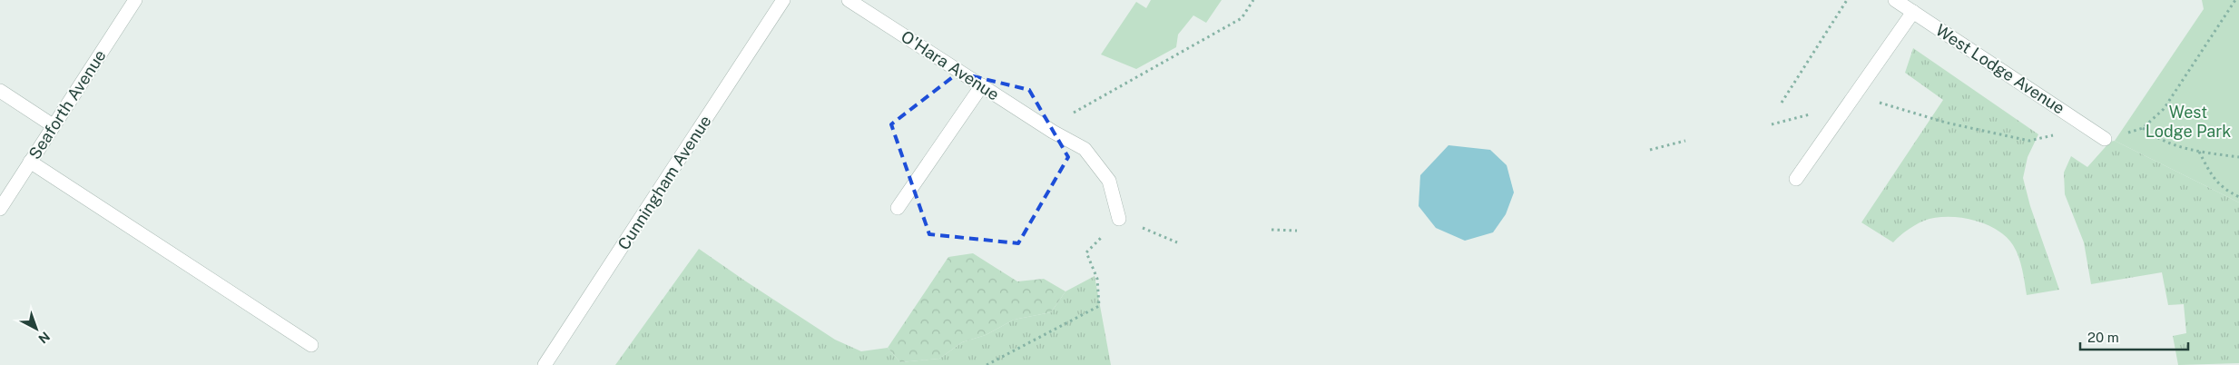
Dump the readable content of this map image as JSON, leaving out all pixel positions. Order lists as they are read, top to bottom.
{
  "streets": {
    "street": [
      "O'Hara Avenue",
      "West Lodge Avenue",
      "Seaforth Avenue",
      "Cunningham Avenue"
    ]
  },
  "parks": ["West Lodge Park"],
  "scale_bar": "20 m",
  "north": "bottom right"
}
